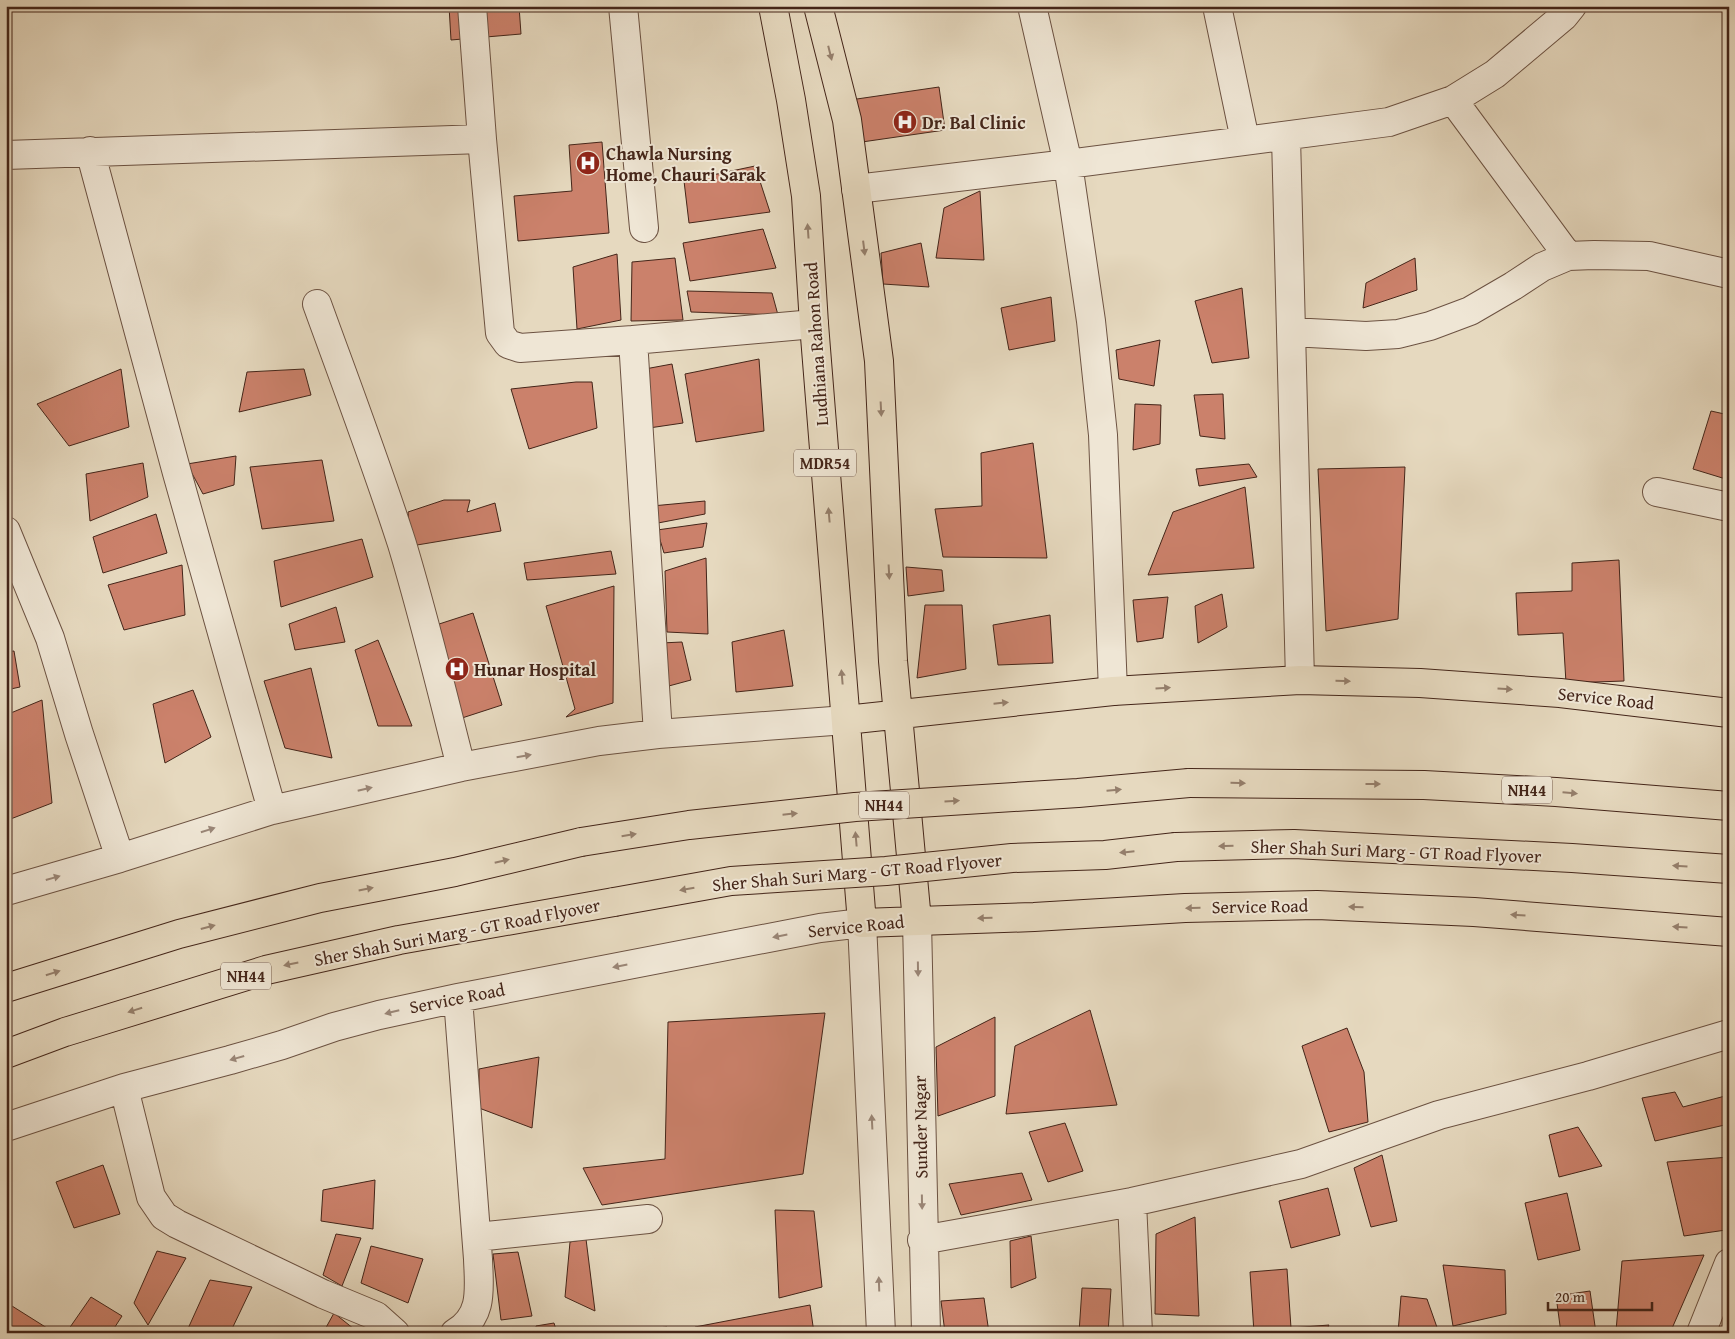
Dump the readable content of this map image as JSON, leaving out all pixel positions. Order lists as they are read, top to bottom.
{
  "streets": {
    "main road": [
      "Ludhiana Rahon Road",
      "MDR54",
      "Service Road",
      "NH44",
      "Sher Shah Suri Marg - GT Road Flyover"
    ],
    "street": ["Sunder Nagar"]
  },
  "crossings": [
    ["Ludhiana Rahon Road", "Service Road"],
    ["Service Road", "Sunder Nagar"]
  ],
  "places": {
    "hospital": ["Dr. Bal Clinic", "Chawla Nursing Home, Chauri Sarak", "Hunar Hospital"]
  },
  "scale_bar": "20 m"
}
